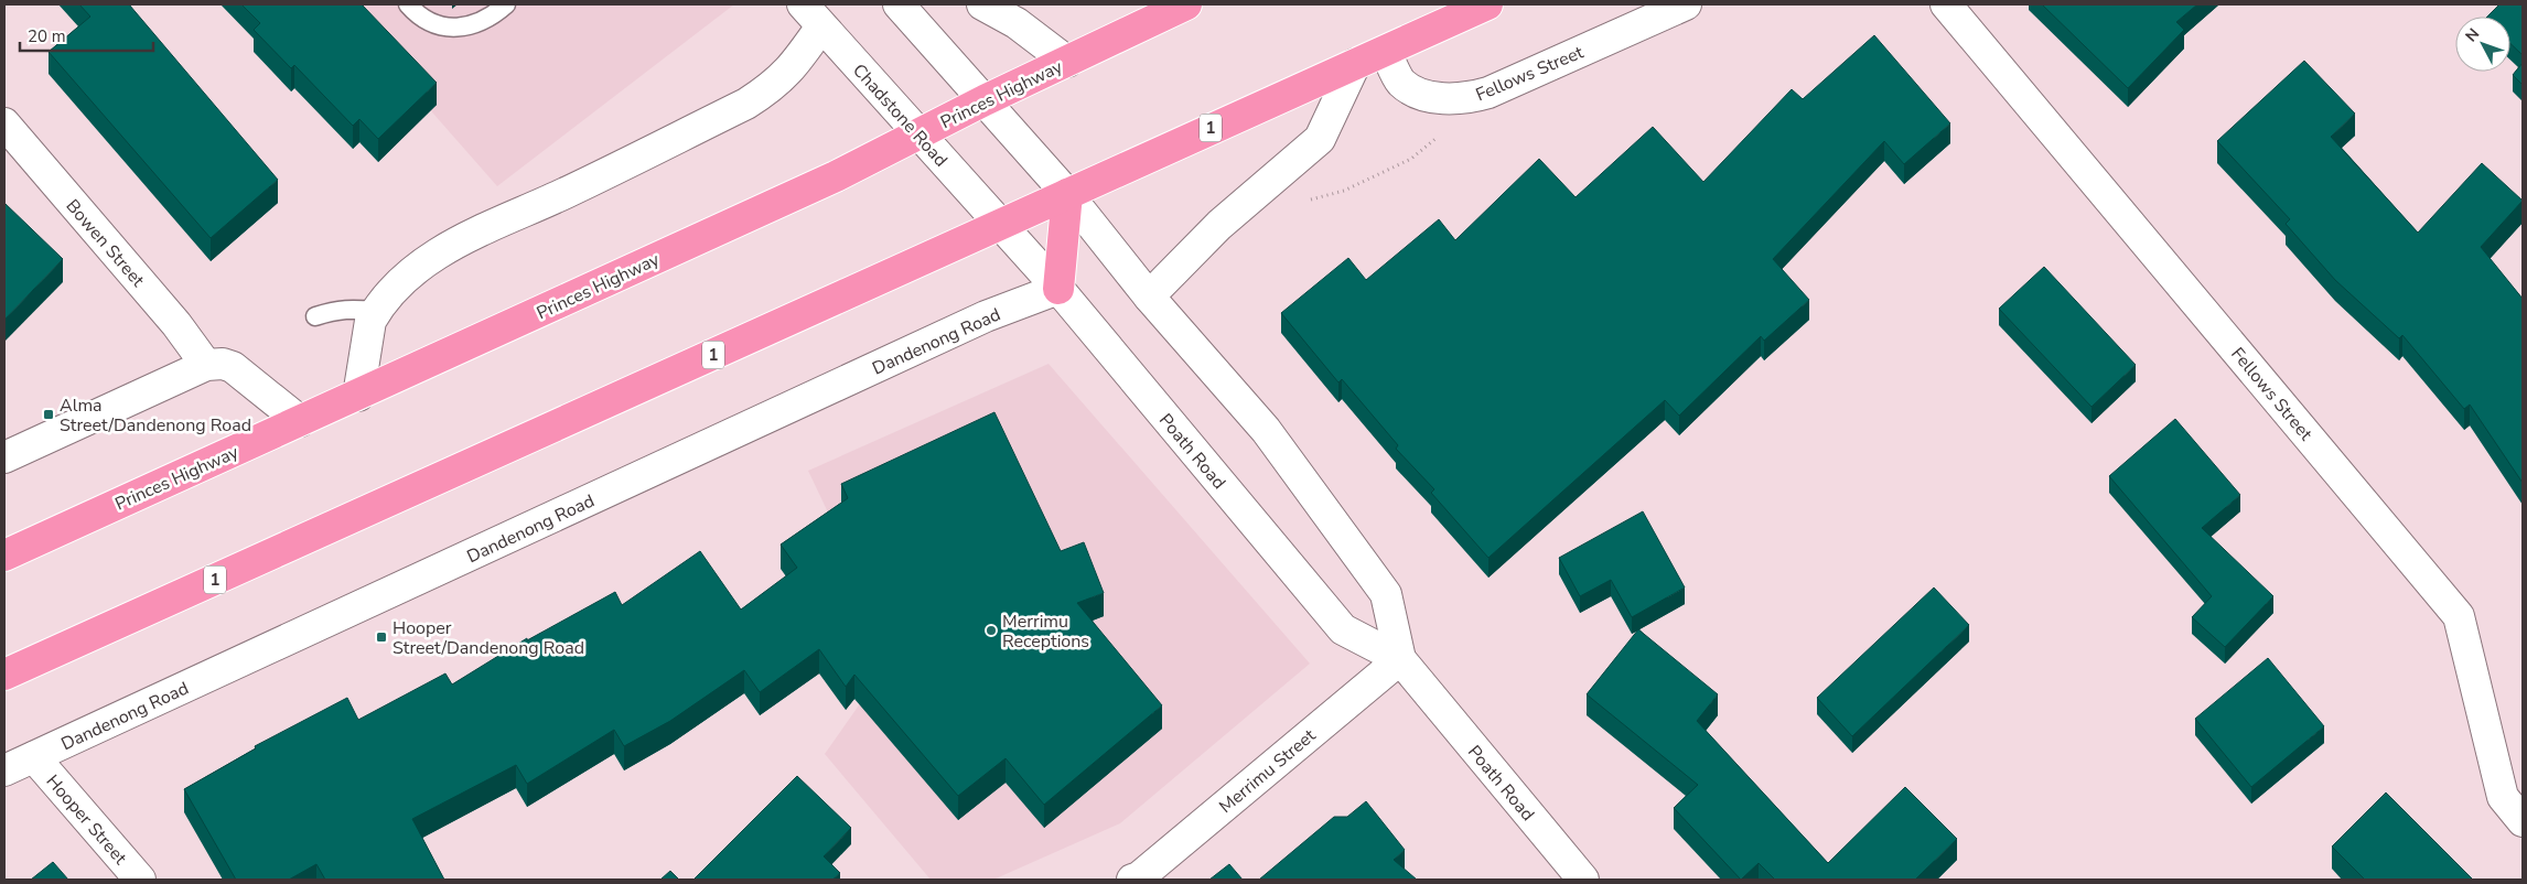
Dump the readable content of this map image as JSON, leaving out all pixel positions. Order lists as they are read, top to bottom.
{
  "streets": {
    "highway": ["Princes Highway", "1"],
    "street": [
      "Fellows Street",
      "Chadstone Road",
      "Bowen Street",
      "Dandenong Road",
      "Poath Road",
      "Merrimu Street",
      "Hooper Street"
    ]
  },
  "crossings": [
    ["Fellows Street", "1"],
    ["Princes Highway", "Chadstone Road"],
    ["Chadstone Road", "1"],
    ["Chadstone Road", "Poath Road"],
    ["1", "Poath Road"],
    ["Dandenong Road", "Poath Road"],
    ["Dandenong Road", "Hooper Street"],
    ["Poath Road", "Merrimu Street"]
  ],
  "places": {
    "transit": ["Alma Street/Dandenong Road", "Hooper Street/Dandenong Road"],
    "other": ["Merrimu Receptions"]
  },
  "scale_bar": "20 m",
  "north": "top left"
}
